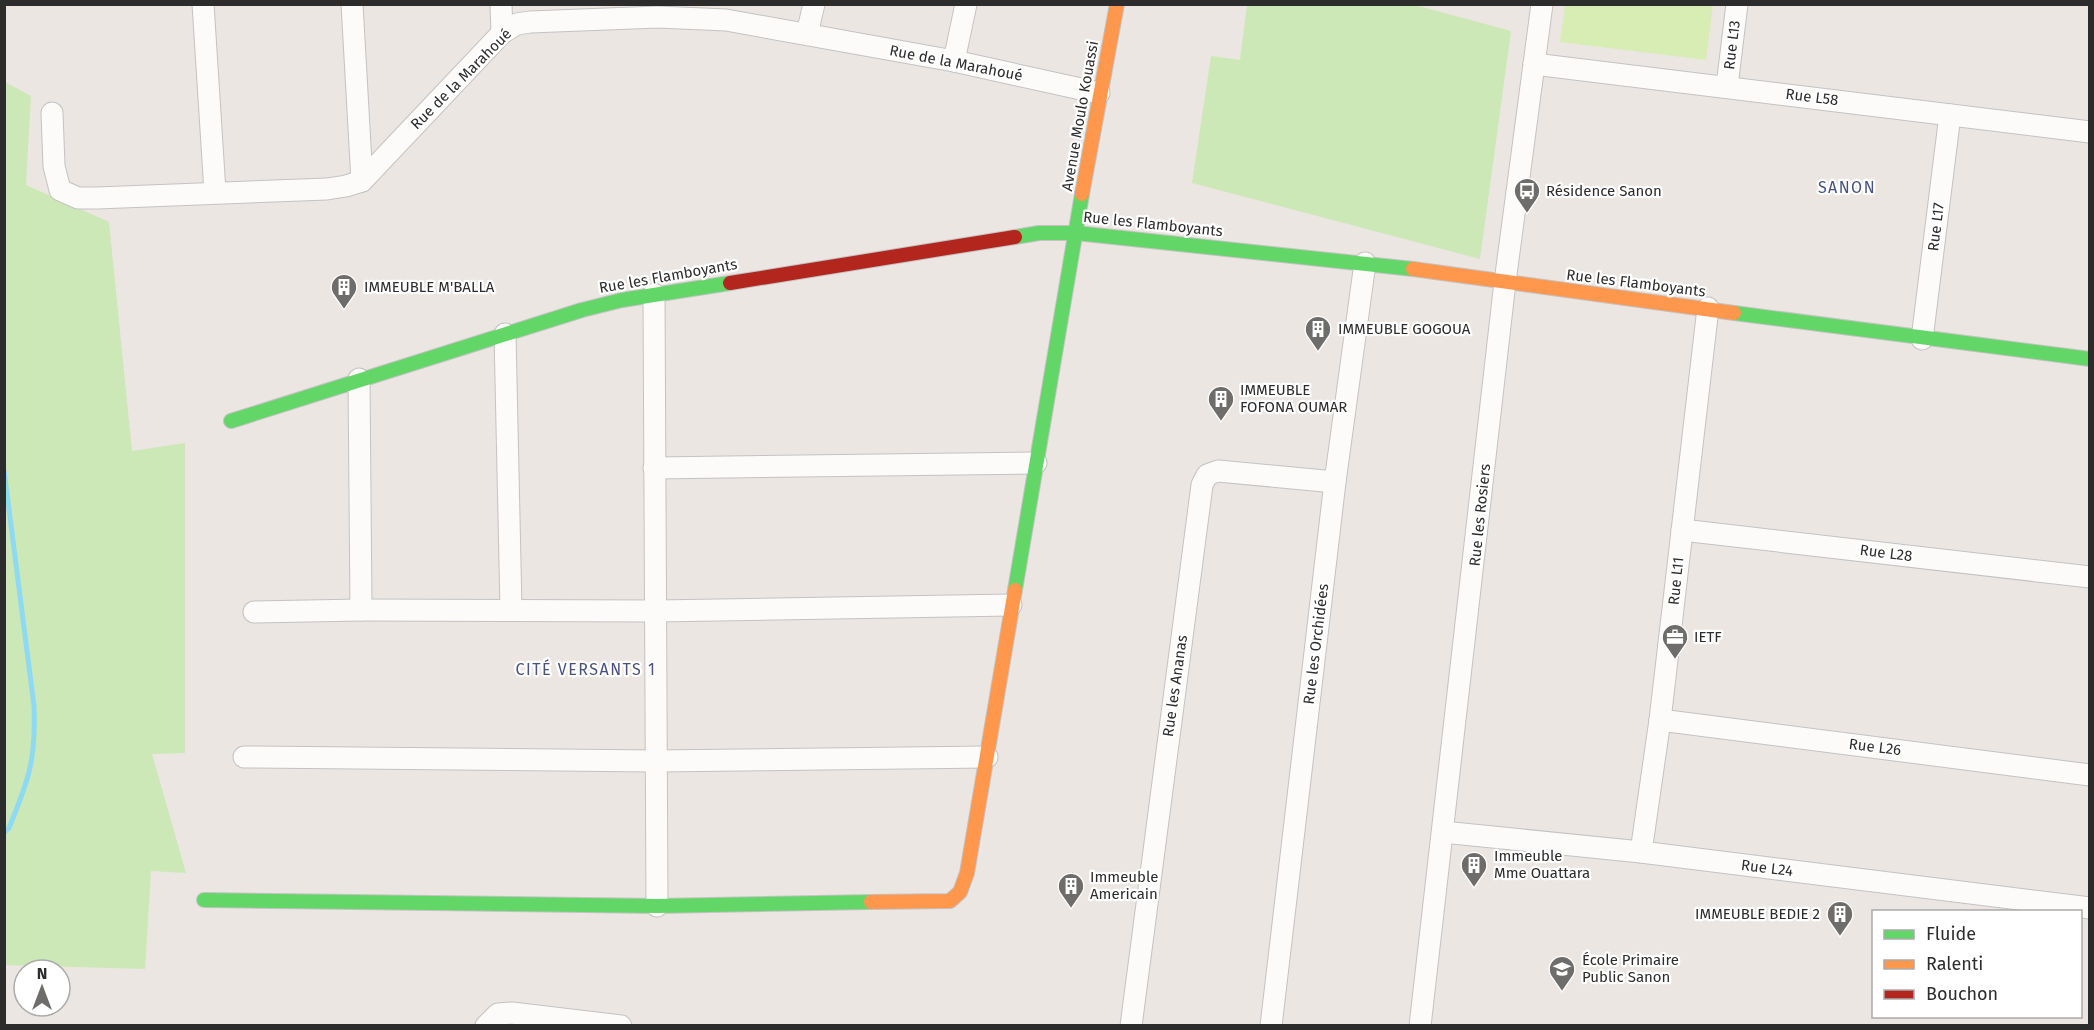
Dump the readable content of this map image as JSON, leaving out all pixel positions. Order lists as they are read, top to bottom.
{
  "streets": {
    "street": [
      "Rue L13",
      "Rue de la Marahoué",
      "Rue L58",
      "Avenue Moulo Kouassi",
      "Rue les Flamboyants",
      "Rue L17",
      "Rue les Rosiers",
      "Rue L28",
      "Rue L11",
      "Rue les Orchidées",
      "Rue les Ananas",
      "Rue L26",
      "Rue L24"
    ]
  },
  "crossings": [
    ["Rue L13", "Rue L58"],
    ["Rue de la Marahoué", "Avenue Moulo Kouassi"],
    ["Rue L58", "Rue L17"],
    ["Rue L58", "Rue les Rosiers"],
    ["Avenue Moulo Kouassi", "Rue les Flamboyants"],
    ["Rue les Flamboyants", "Rue L17"],
    ["Rue les Flamboyants", "Rue les Rosiers"],
    ["Rue les Flamboyants", "Rue L11"],
    ["Rue les Flamboyants", "Rue les Orchidées"],
    ["Rue les Rosiers", "Rue L24"],
    ["Rue L28", "Rue L11"],
    ["Rue L11", "Rue L26"],
    ["Rue L11", "Rue L24"],
    ["Rue les Orchidées", "Rue les Ananas"]
  ],
  "districts": ["SANON", "CITÉ VERSANTS 1"],
  "places": {
    "bus stop": ["Résidence Sanon"],
    "building": [
      "IMMEUBLE M'BALLA",
      "IMMEUBLE GOGOUA",
      "IMMEUBLE FOFONA OUMAR",
      "Immeuble Mme Ouattara",
      "Immeuble Americain",
      "IMMEUBLE BEDIE 2"
    ],
    "office": ["IETF"],
    "school or university": ["École Primaire Public Sanon"]
  },
  "legend": ["Fluide", "Ralenti", "Bouchon"],
  "north": "top"
}
